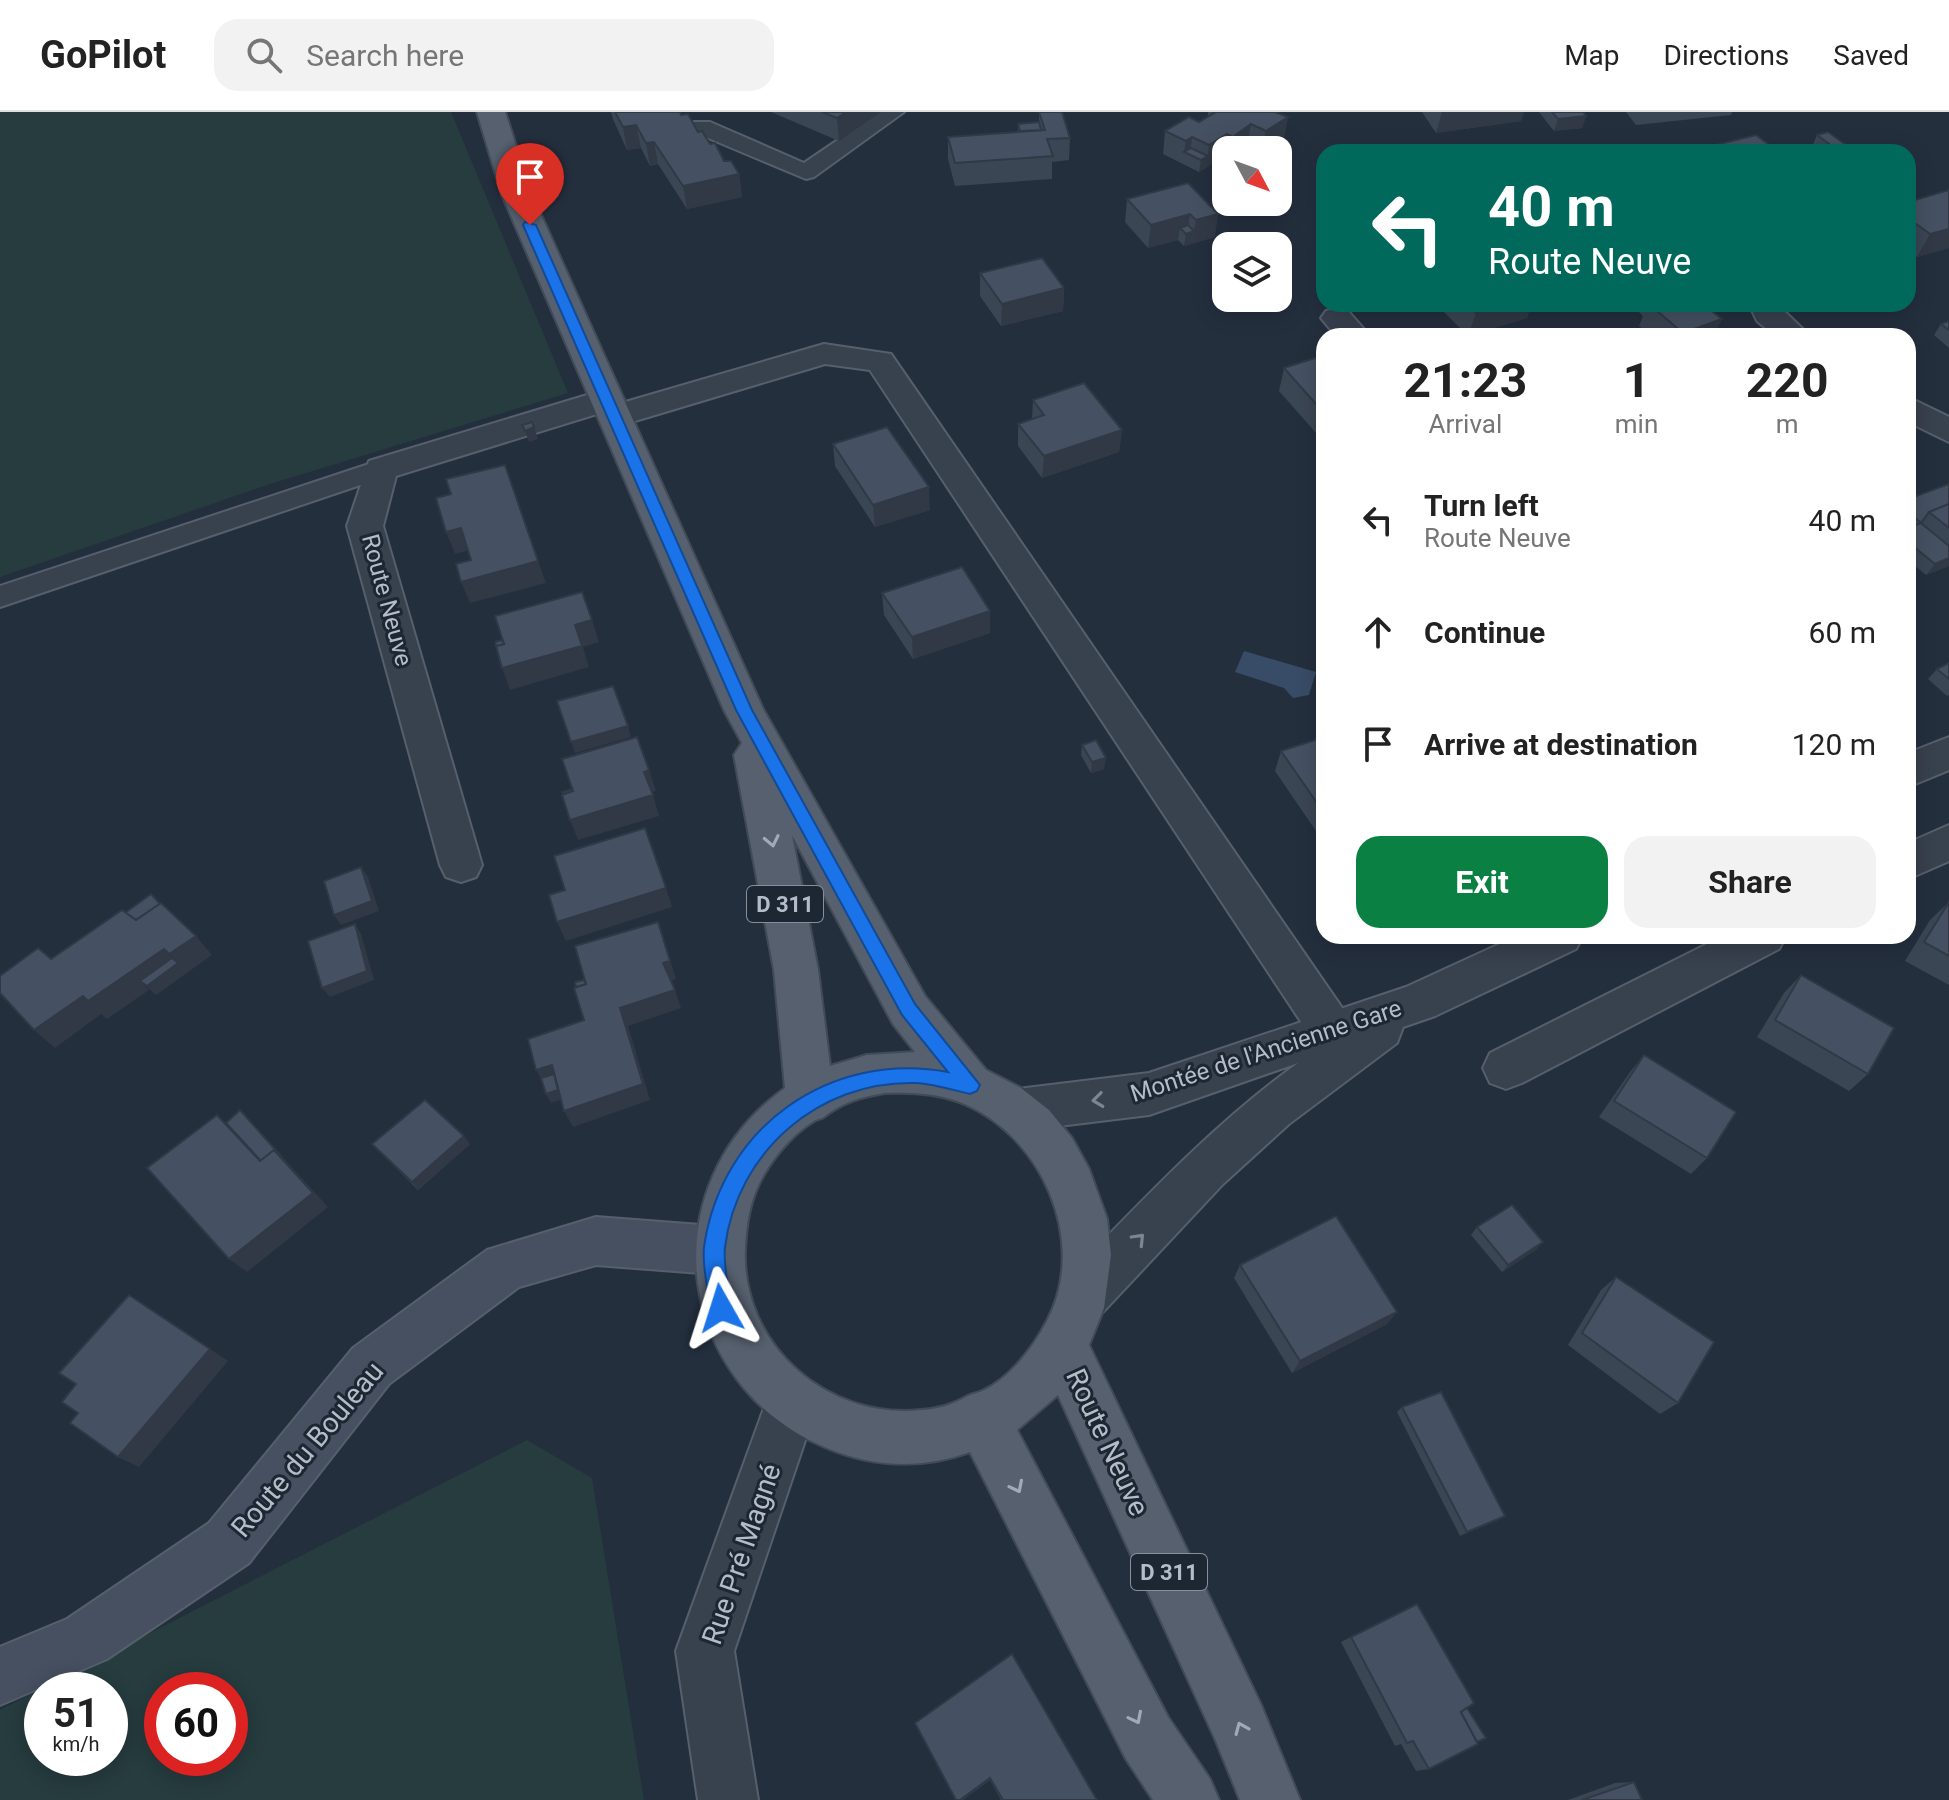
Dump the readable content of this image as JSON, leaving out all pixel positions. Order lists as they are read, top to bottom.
{
  "streets": {
    "main road": ["Route Neuve", "D 311", "Route du Bouleau"],
    "street": ["Montée de l'Ancienne Gare", "Rue Pré Magné"]
  },
  "one_way": ["Route Neuve"],
  "north": "bottom right",
  "page": {
    "header": "GoPilot",
    "search": "Search here",
    "nav": ["Map", "Directions", "Saved"],
    "turn": ["40 m", "Route Neuve"],
    "eta": [
      "21:23",
      "Arrival",
      "1",
      "min",
      "220",
      "m"
    ],
    "list": [
      {
        "name": "Turn left",
        "note": "Route Neuve",
        "value": "40 m"
      },
      {
        "name": "Continue",
        "value": "60 m"
      },
      {
        "name": "Arrive at destination",
        "value": "120 m"
      }
    ],
    "buttons": ["Exit", "Share"],
    "speed": "51 km/h",
    "limit": "60"
  }
}
